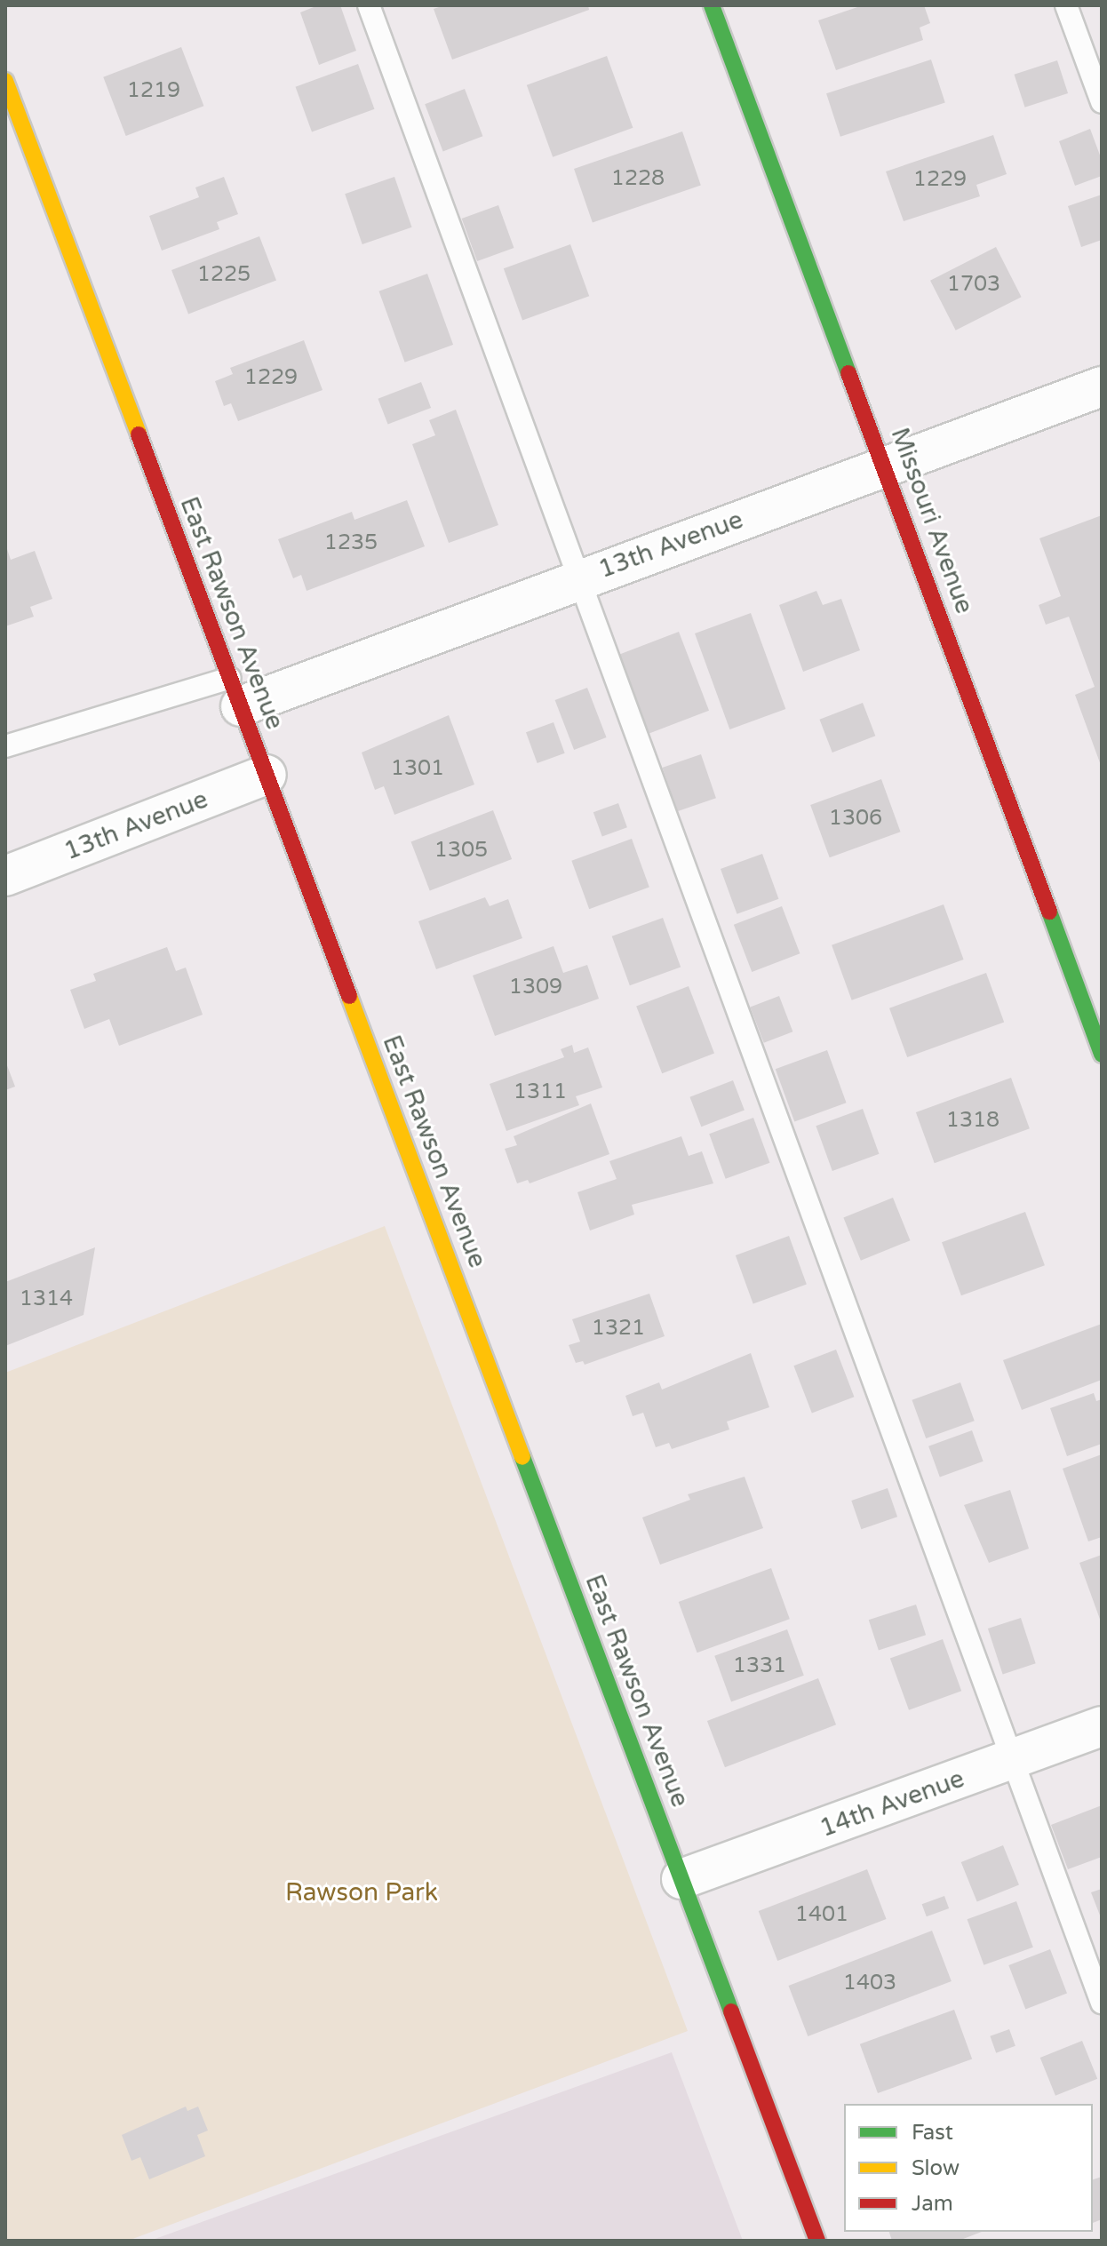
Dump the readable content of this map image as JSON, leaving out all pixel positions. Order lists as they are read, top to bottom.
{
  "streets": {
    "main road": ["Missouri Avenue", "East Rawson Avenue"],
    "street": ["13th Avenue", "14th Avenue"]
  },
  "crossings": [
    ["Missouri Avenue", "13th Avenue"],
    ["13th Avenue", "East Rawson Avenue"],
    ["East Rawson Avenue", "14th Avenue"]
  ],
  "parks": ["Rawson Park"],
  "house_numbers": [
    "1219",
    "1228",
    "1229",
    "1225",
    "1703",
    "1229",
    "1235",
    "1301",
    "1306",
    "1305",
    "1309",
    "1311",
    "1318",
    "1314",
    "1321",
    "1331",
    "1401",
    "1403"
  ],
  "legend": ["Fast", "Slow", "Jam"]
}
